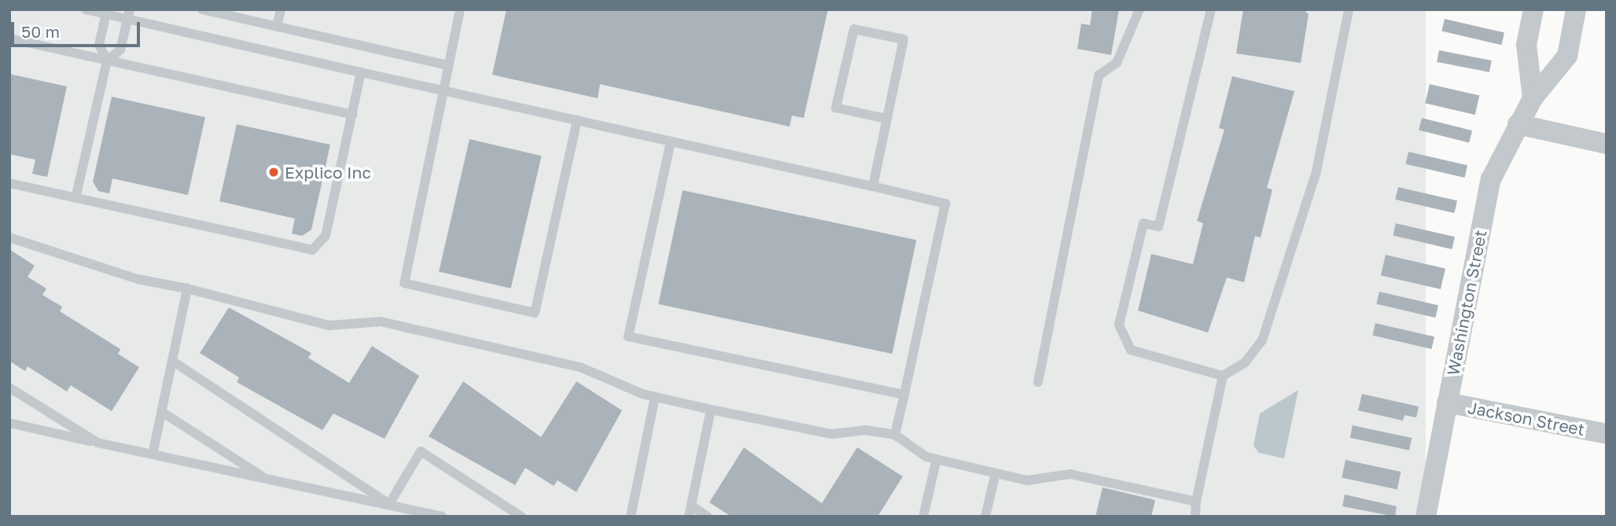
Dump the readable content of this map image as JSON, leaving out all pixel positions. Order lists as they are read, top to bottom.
{
  "streets": {
    "street": ["Washington Street", "Jackson Street"]
  },
  "crossings": [
    ["Washington Street", "Jackson Street"]
  ],
  "places": ["Explico Inc"],
  "scale_bar": "50 m"
}
